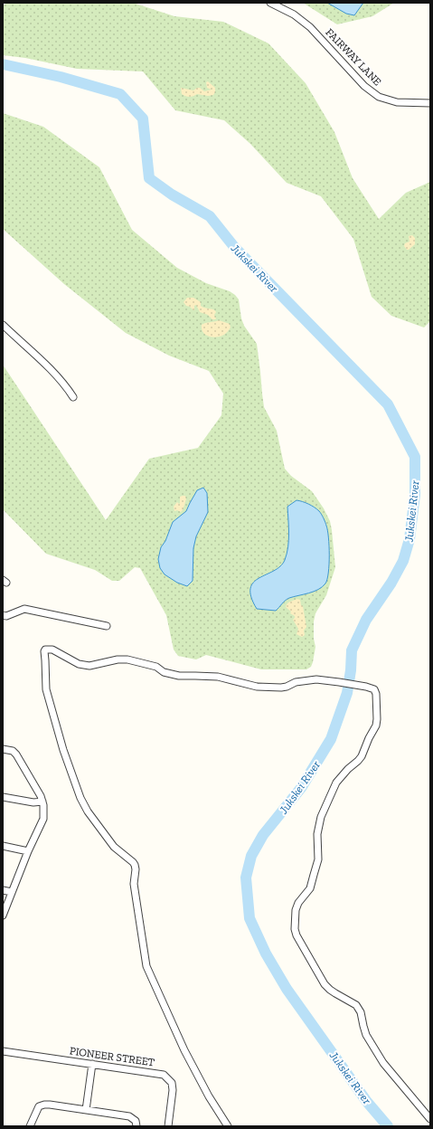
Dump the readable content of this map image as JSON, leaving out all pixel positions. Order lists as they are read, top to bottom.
{
  "streets": {
    "street": ["FAIRWAY LANE", "PIONEER STREET"]
  },
  "water": ["Jukskei River"]
}
